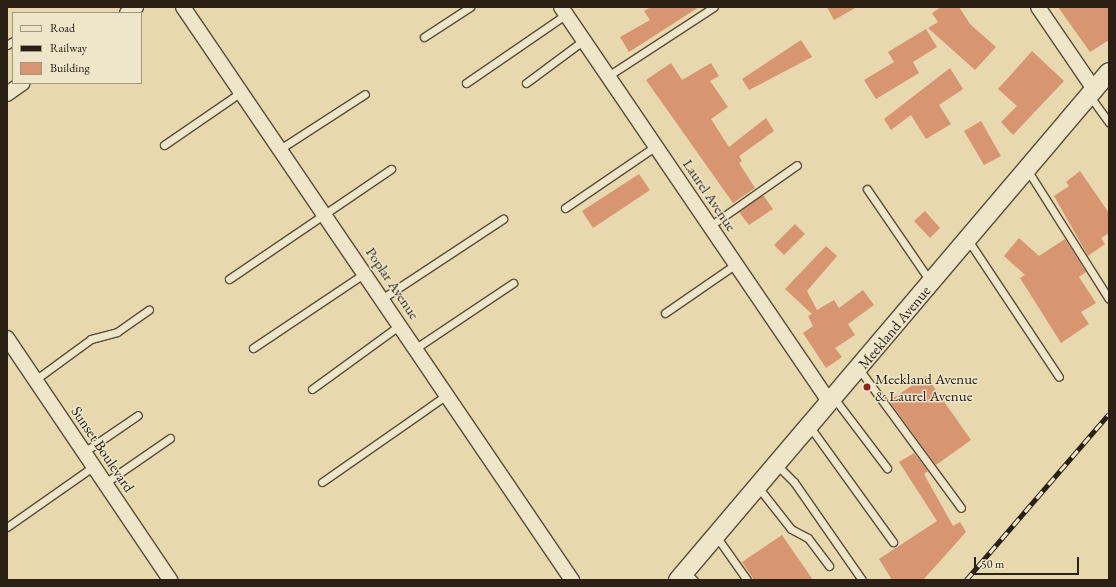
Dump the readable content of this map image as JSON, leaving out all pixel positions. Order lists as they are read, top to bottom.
{
  "streets": {
    "street": [
      "Laurel Avenue",
      "Poplar Avenue",
      "Meekland Avenue",
      "Sunset Boulevard"
    ]
  },
  "crossings": [
    ["Laurel Avenue", "Meekland Avenue"]
  ],
  "places": ["Meekland Avenue & Laurel Avenue"],
  "legend": ["Road", "Railway", "Building"],
  "scale_bar": "50 m"
}
